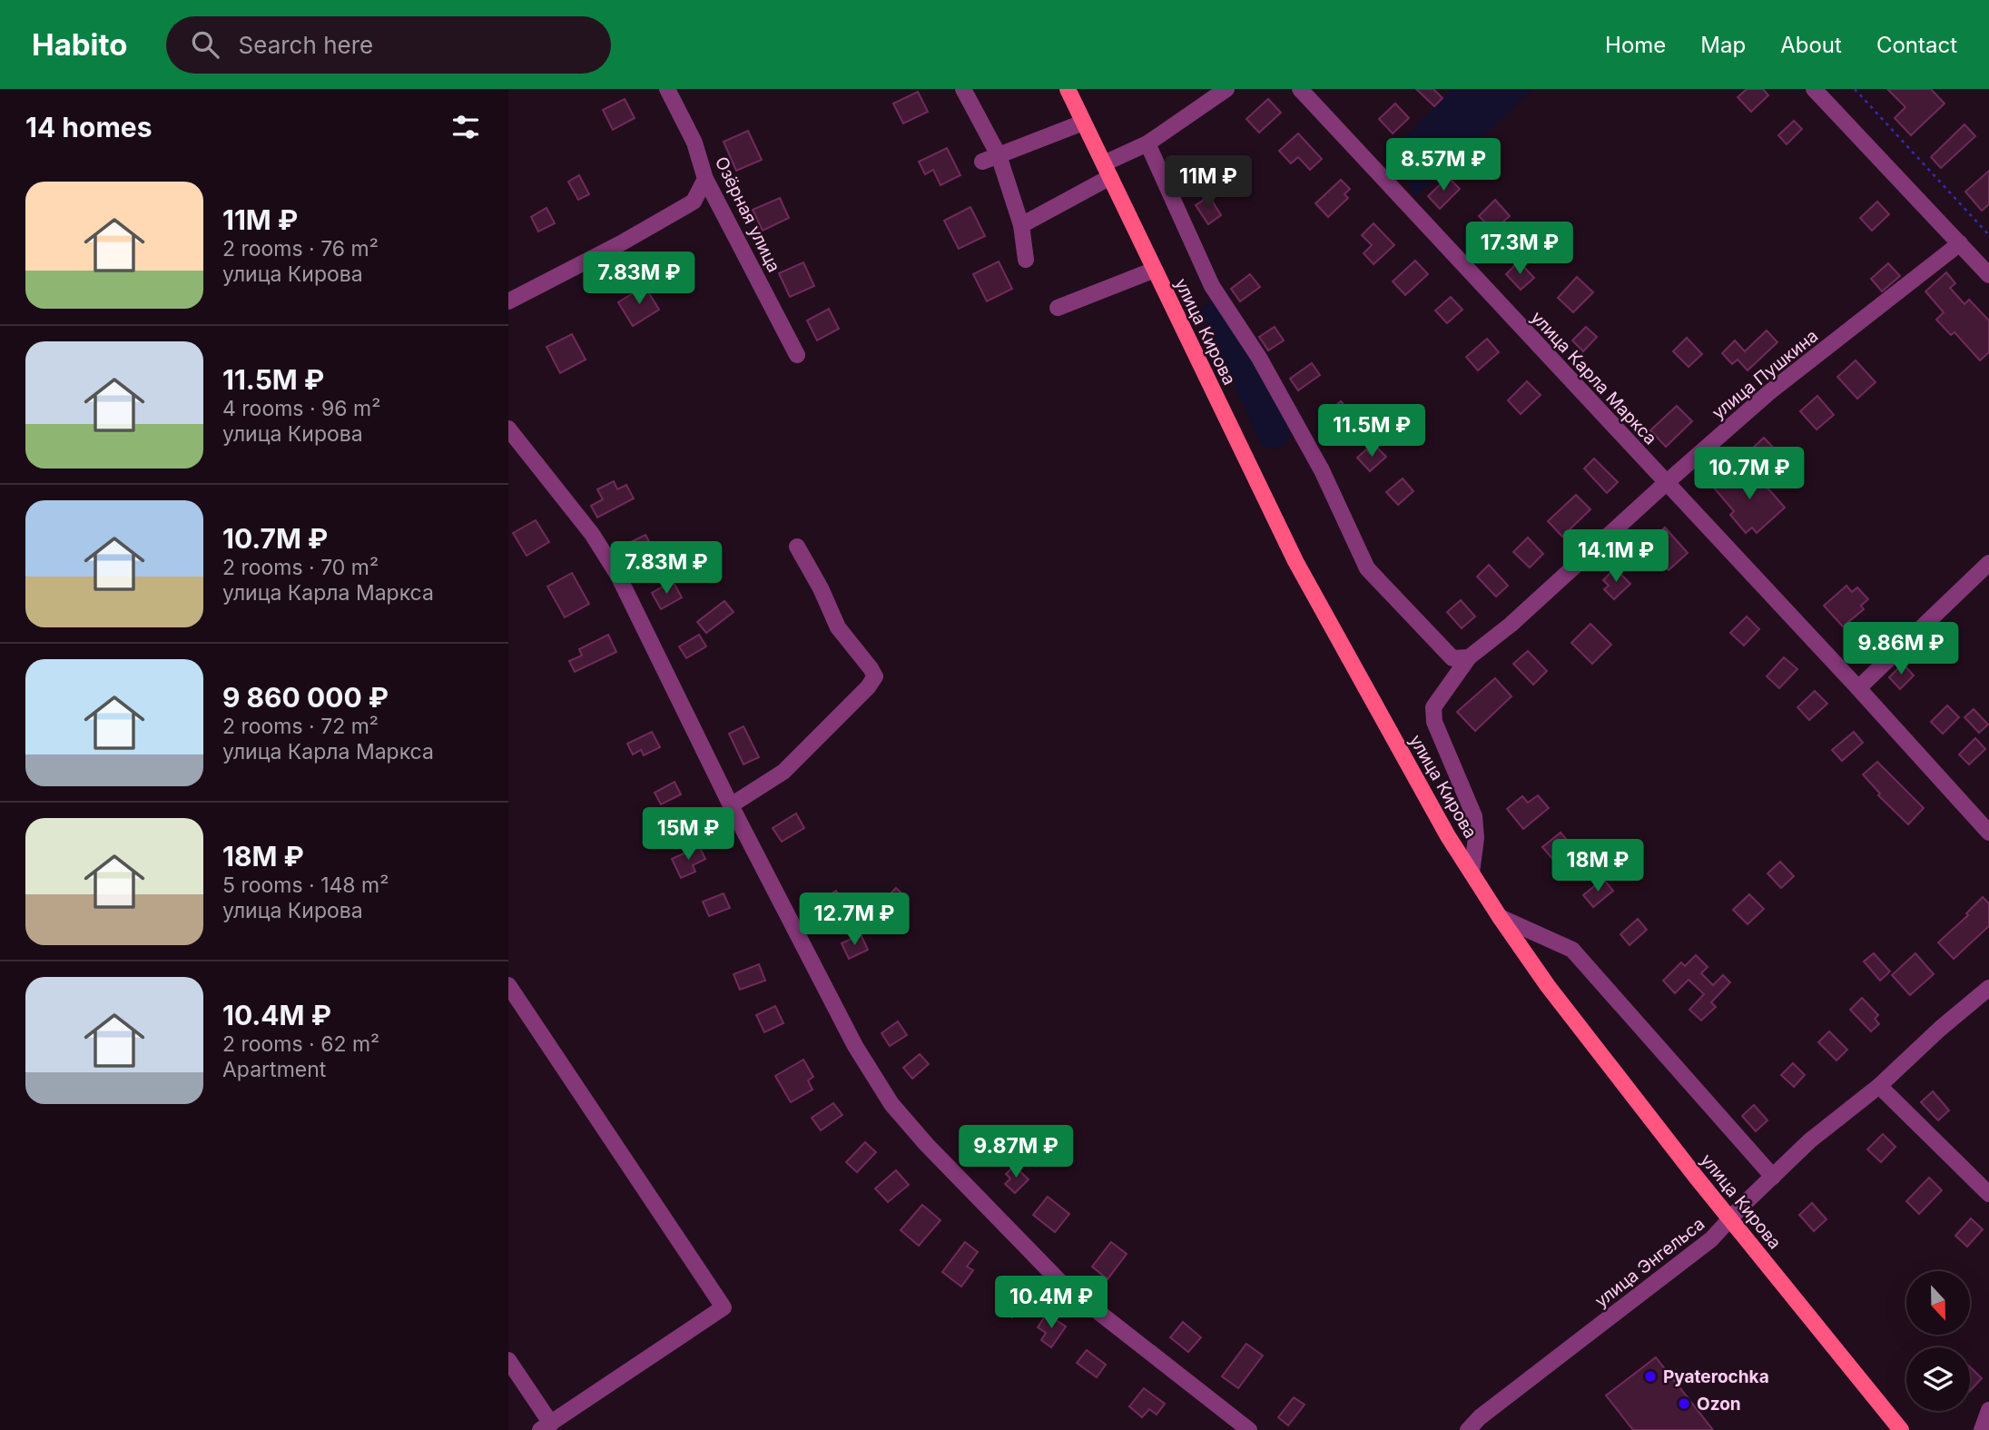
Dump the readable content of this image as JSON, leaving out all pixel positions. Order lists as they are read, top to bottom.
{
  "streets": {
    "main road": ["улица Кирова"],
    "street": [
      "Озёрная улица",
      "улица Пушкина",
      "улица Карла Маркса",
      "улица Энгельса"
    ]
  },
  "crossings": [
    ["улица Кирова", "улица Пушкина"],
    ["улица Кирова", "улица Энгельса"],
    ["улица Пушкина", "улица Карла Маркса"]
  ],
  "places": ["Pyaterochka", "Ozon"],
  "north": "bottom",
  "page": {
    "header": "Habito",
    "search": "Search here",
    "nav": [
      "Home",
      "Map",
      "About",
      "Contact"
    ],
    "heading": "14 homes",
    "price": [
      "8.57M ₽",
      "11M ₽",
      "17.3M ₽",
      "7.83M ₽",
      "11.5M ₽",
      "10.7M ₽",
      "14.1M ₽",
      "7.83M ₽",
      "9.86M ₽",
      "15M ₽",
      "18M ₽",
      "12.7M ₽",
      "9.87M ₽",
      "10.4M ₽"
    ],
    "list": [
      {
        "name": "11M ₽",
        "note": "2 rooms · 76 m² · улица Кирова"
      },
      {
        "name": "11.5M ₽",
        "note": "4 rooms · 96 m² · улица Кирова"
      },
      {
        "name": "10.7M ₽",
        "note": "2 rooms · 70 m² · улица Карла Маркса"
      },
      {
        "name": "9 860 000 ₽",
        "note": "2 rooms · 72 m² · улица Карла Маркса"
      },
      {
        "name": "18M ₽",
        "note": "5 rooms · 148 m² · улица Кирова"
      },
      {
        "name": "10.4M ₽",
        "note": "2 rooms · 62 m² · Apartment"
      }
    ]
  }
}
